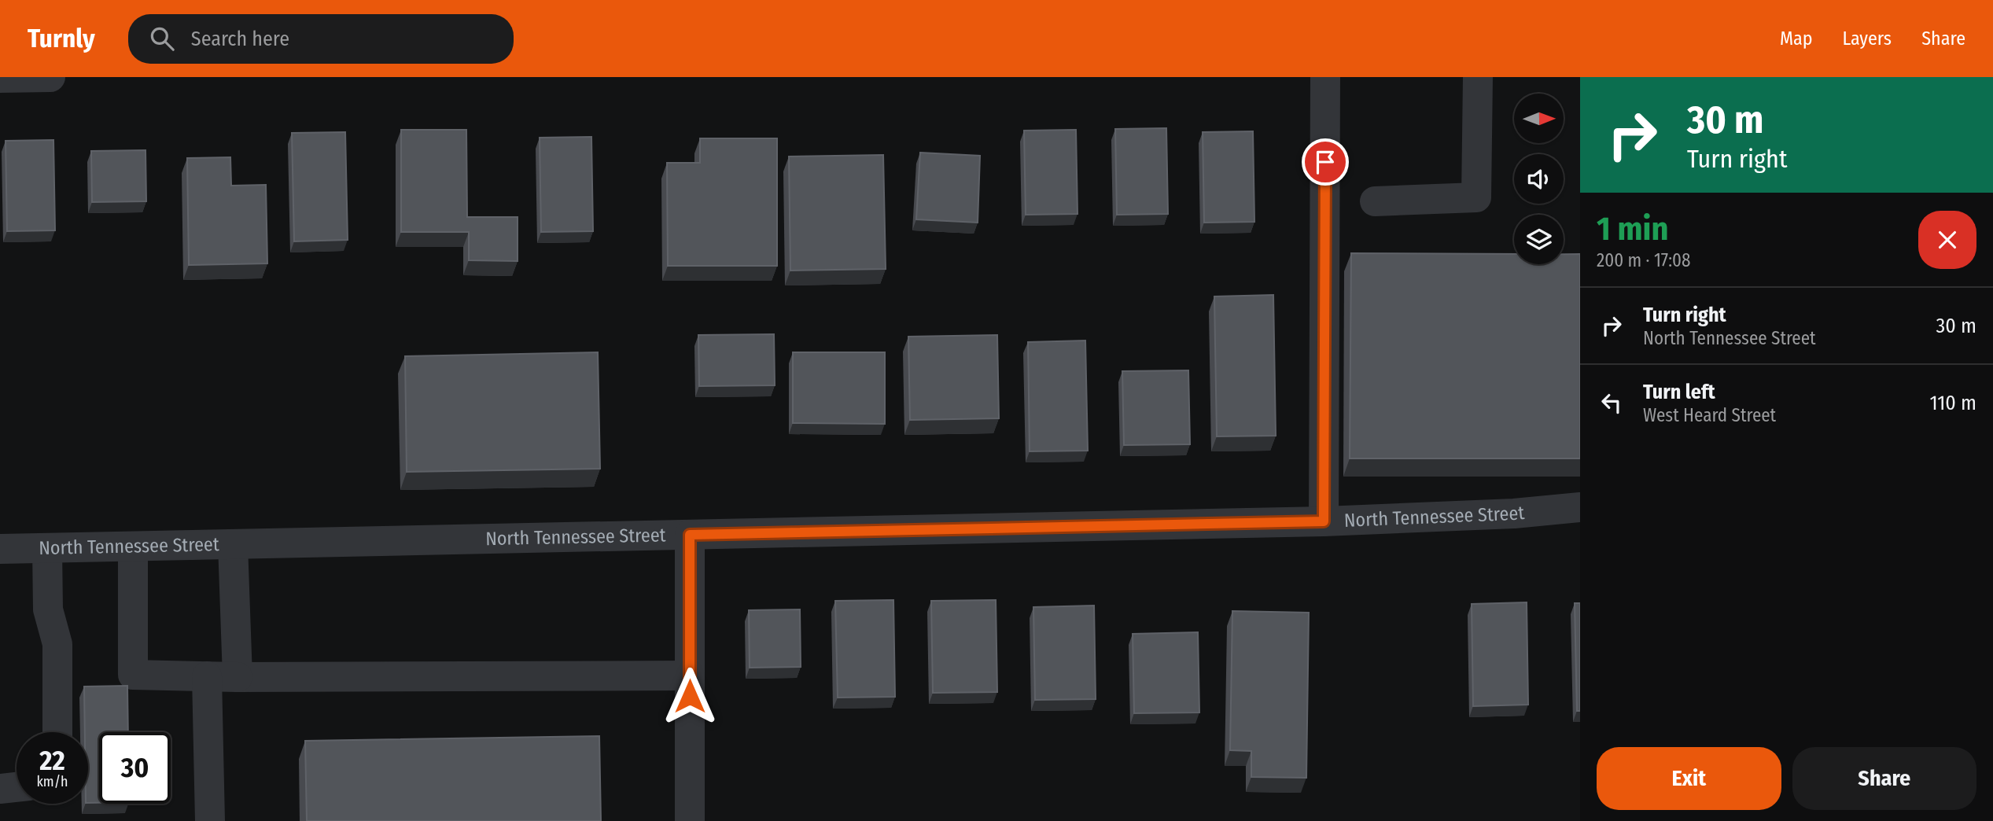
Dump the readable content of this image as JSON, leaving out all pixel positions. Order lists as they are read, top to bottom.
{
  "streets": {
    "street": ["North Tennessee Street"]
  },
  "north": "right",
  "page": {
    "header": "Turnly",
    "search": "Search here",
    "nav": ["Map", "Layers", "Share"],
    "turn": ["30 m", "Turn right"],
    "heading": ["1 min", "200 m · 17:08"],
    "list": [
      {
        "name": "Turn right",
        "note": "North Tennessee Street",
        "value": "30 m"
      },
      {
        "name": "Turn left",
        "note": "West Heard Street",
        "value": "110 m"
      }
    ],
    "speed": "22 km/h",
    "limit": "30",
    "buttons": ["Exit", "Share"]
  }
}
